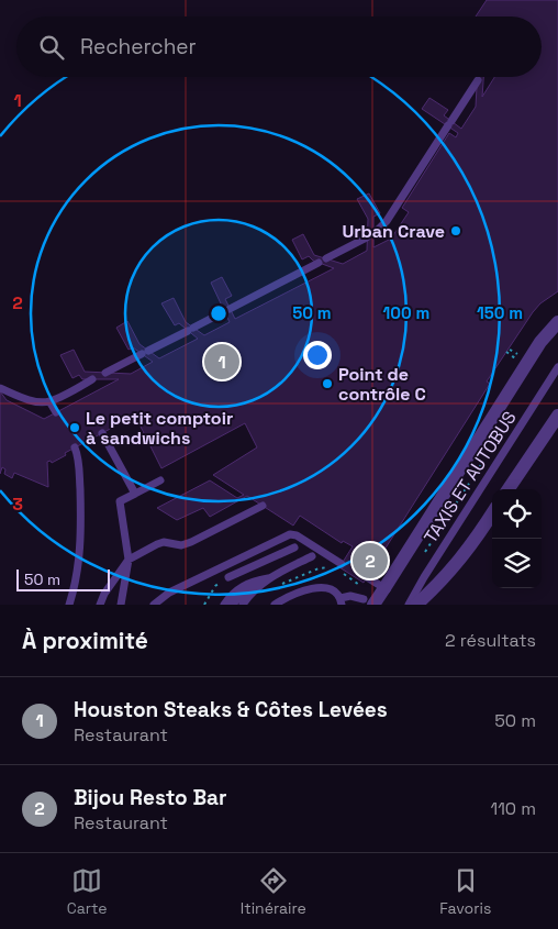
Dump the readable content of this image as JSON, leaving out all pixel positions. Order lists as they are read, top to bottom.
{
  "streets": {
    "lane": ["TAXIS ET AUTOBUS"]
  },
  "places": ["Urban Crave", "Point de contrôle C", "Le petit comptoir à sandwichs"],
  "scale_bar": "50 m",
  "page": {
    "search": "Rechercher",
    "pins": ["1", "2"],
    "scale": "50 m",
    "heading": ["À proximité", "2 résultats"],
    "list": [
      {
        "mark": "1",
        "name": "Houston Steaks & Côtes Levées",
        "note": "Restaurant",
        "value": "50 m"
      },
      {
        "mark": "2",
        "name": "Bijou Resto Bar",
        "note": "Restaurant",
        "value": "110 m"
      }
    ],
    "nav": ["Carte", "Itinéraire", "Favoris"]
  },
  "grid": {
    "rows": ["1", "2", "3"]
  },
  "rings": ["50 m", "100 m", "150 m"]
}
